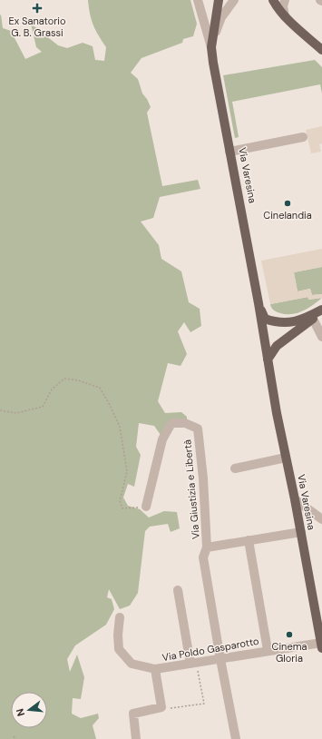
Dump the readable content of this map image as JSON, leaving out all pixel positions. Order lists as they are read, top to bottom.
{
  "streets": {
    "main road": ["Via Varesina"],
    "street": ["Via Giustizia e Libertà", "Via Poldo Gasparotto"]
  },
  "crossings": [
    ["Via Varesina", "Via Giustizia e Libertà"],
    ["Via Varesina", "Via Poldo Gasparotto"]
  ],
  "places": {
    "health": ["Ex Sanatorio G. B. Grassi"],
    "other": ["Cinelandia", "Cinema Gloria"]
  },
  "north": "left"
}
